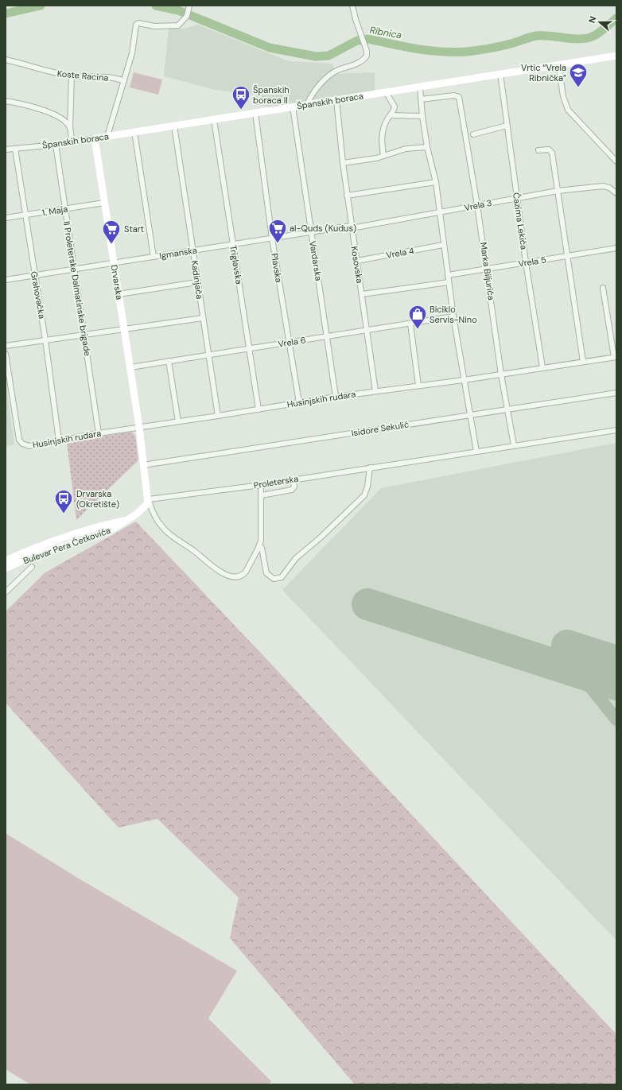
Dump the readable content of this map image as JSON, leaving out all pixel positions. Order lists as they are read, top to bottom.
{
  "streets": {
    "main road": ["Španskih boraca", "Drvarska", "Bulevar Pera Ćetkovića"],
    "street": [
      "Koste Racina",
      "Vrela 3",
      "1. Maja",
      "Ćazima Lekića",
      "Igmanska",
      "Vrela 4",
      "Vardarska",
      "Vrela 5",
      "Triglavska",
      "Kosovska",
      "Plavska",
      "Marka Biljurića",
      "Kadinjača",
      "II Proleterske Dalmatinske brigade",
      "Grahovačka",
      "Vrela 6",
      "Husinjskih rudara",
      "Isidore Sekulić",
      "Proleterska"
    ]
  },
  "crossings": [
    ["Španskih boraca", "Ćazima Lekića"],
    ["Španskih boraca", "Vardarska"],
    ["Španskih boraca", "Triglavska"],
    ["Španskih boraca", "Kosovska"],
    ["Španskih boraca", "Plavska"],
    ["Španskih boraca", "Kadinjača"],
    ["Španskih boraca", "Drvarska"],
    ["Španskih boraca", "II Proleterske Dalmatinske brigade"],
    ["Španskih boraca", "Grahovačka"],
    ["Vrela 3", "Ćazima Lekića"],
    ["Vrela 3", "Igmanska"],
    ["Vrela 3", "Kosovska"],
    ["Vrela 3", "Marka Biljurića"],
    ["1. Maja", "Drvarska"],
    ["1. Maja", "II Proleterske Dalmatinske brigade"],
    ["1. Maja", "Grahovačka"],
    ["Ćazima Lekića", "Vrela 5"],
    ["Ćazima Lekića", "Husinjskih rudara"],
    ["Igmanska", "Vardarska"],
    ["Igmanska", "Triglavska"],
    ["Igmanska", "Kosovska"],
    ["Igmanska", "Plavska"],
    ["Igmanska", "Kadinjača"],
    ["Igmanska", "Drvarska"],
    ["Igmanska", "II Proleterske Dalmatinske brigade"],
    ["Igmanska", "Grahovačka"],
    ["Vrela 4", "Kosovska"],
    ["Vardarska", "Vrela 6"],
    ["Vardarska", "Husinjskih rudara"],
    ["Vrela 5", "Marka Biljurića"],
    ["Triglavska", "Vrela 6"],
    ["Triglavska", "Husinjskih rudara"],
    ["Kosovska", "Vrela 6"],
    ["Kosovska", "Husinjskih rudara"],
    ["Plavska", "Vrela 6"],
    ["Plavska", "Husinjskih rudara"],
    ["Marka Biljurića", "Husinjskih rudara"],
    ["Marka Biljurića", "Isidore Sekulić"],
    ["Marka Biljurića", "Proleterska"],
    ["Kadinjača", "Vrela 6"],
    ["Kadinjača", "Husinjskih rudara"],
    ["Drvarska", "Vrela 6"],
    ["Drvarska", "Husinjskih rudara"],
    ["II Proleterske Dalmatinske brigade", "Husinjskih rudara"],
    ["Grahovačka", "Husinjskih rudara"],
    ["Proleterska", "Bulevar Pera Ćetkovića"]
  ],
  "water": ["Ribnica"],
  "places": {
    "school or university": ["Vrtic “Vrela Ribnička”"],
    "bus stop": ["Španskih boraca II", "Drvarska (Okretište)"],
    "supermarket": ["al-Quds (Kudus)", "Start"],
    "shop": ["Biciklo Servis-Nino"]
  },
  "north": "left"
}
